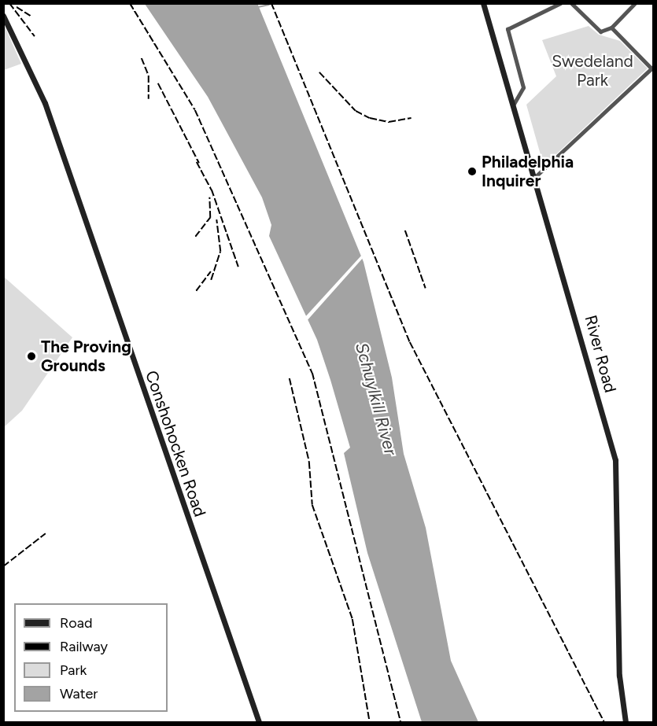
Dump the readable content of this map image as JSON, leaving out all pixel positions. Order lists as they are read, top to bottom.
{
  "streets": {
    "main road": ["River Road", "Conshohocken Road"]
  },
  "water": ["Schuylkill River"],
  "parks": ["Swedeland Park"],
  "places": ["Philadelphia Inquirer", "The Proving Grounds"],
  "legend": [
    "Road",
    "Railway",
    "Park",
    "Water"
  ]
}
